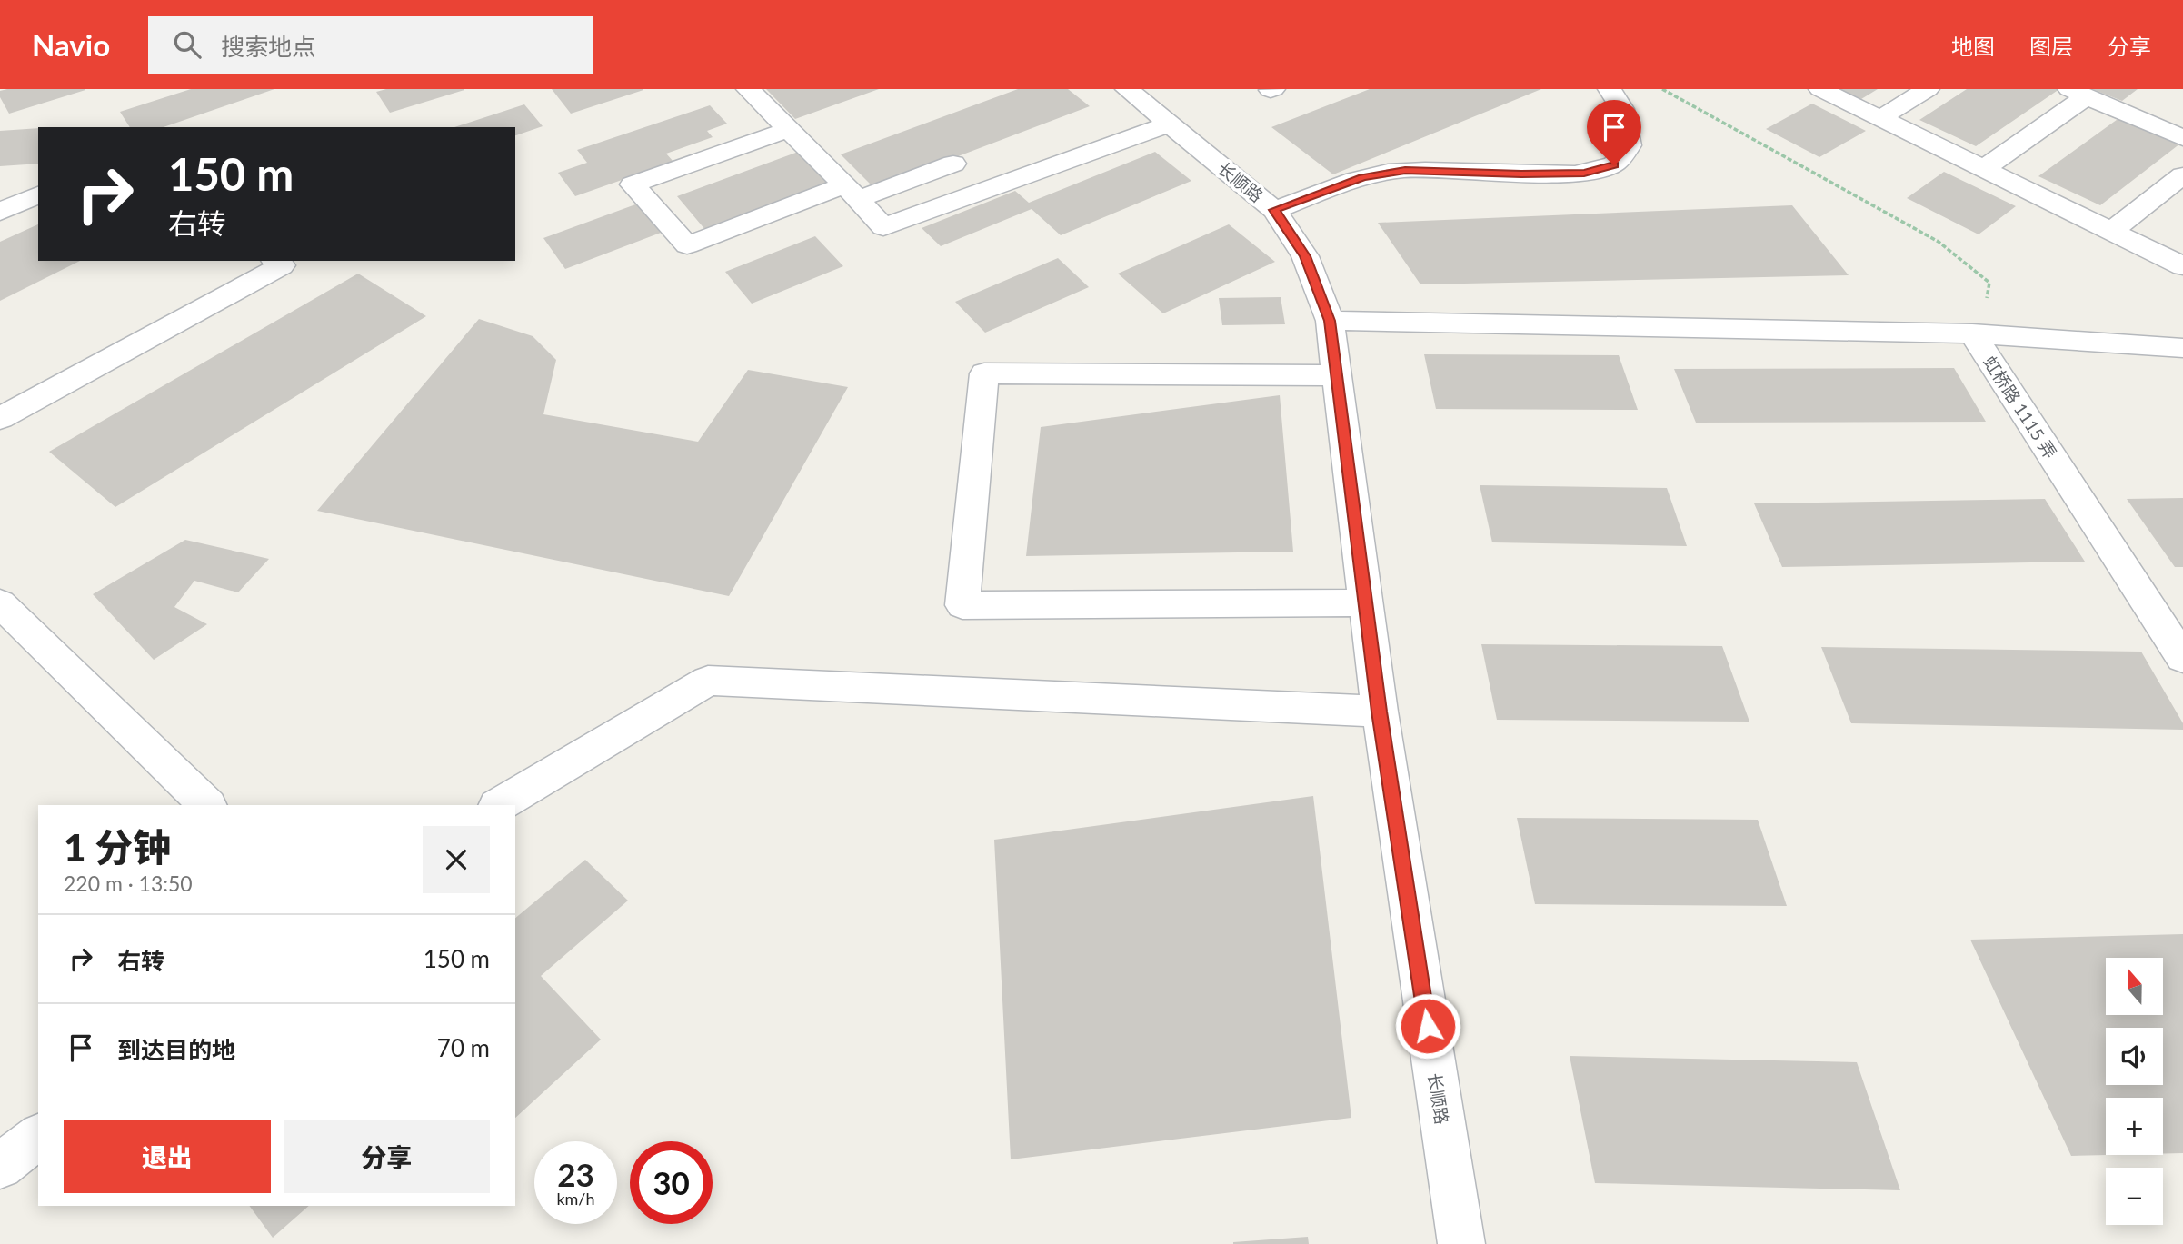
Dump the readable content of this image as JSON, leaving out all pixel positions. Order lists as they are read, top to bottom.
{
  "streets": {
    "street": ["长顺路", "虹桥路 1115 弄"]
  },
  "north": "top",
  "page": {
    "header": "Navio",
    "search": "搜索地点",
    "nav": ["地图", "图层", "分享"],
    "turn": ["150 m", "右转"],
    "heading": ["1 分钟", "220 m · 13:50"],
    "list": [
      {
        "name": "右转",
        "value": "150 m"
      },
      {
        "name": "到达目的地",
        "value": "70 m"
      }
    ],
    "map_buttons": ["+", "−"],
    "buttons": ["退出", "分享"],
    "speed": "23 km/h",
    "limit": "30"
  }
}
